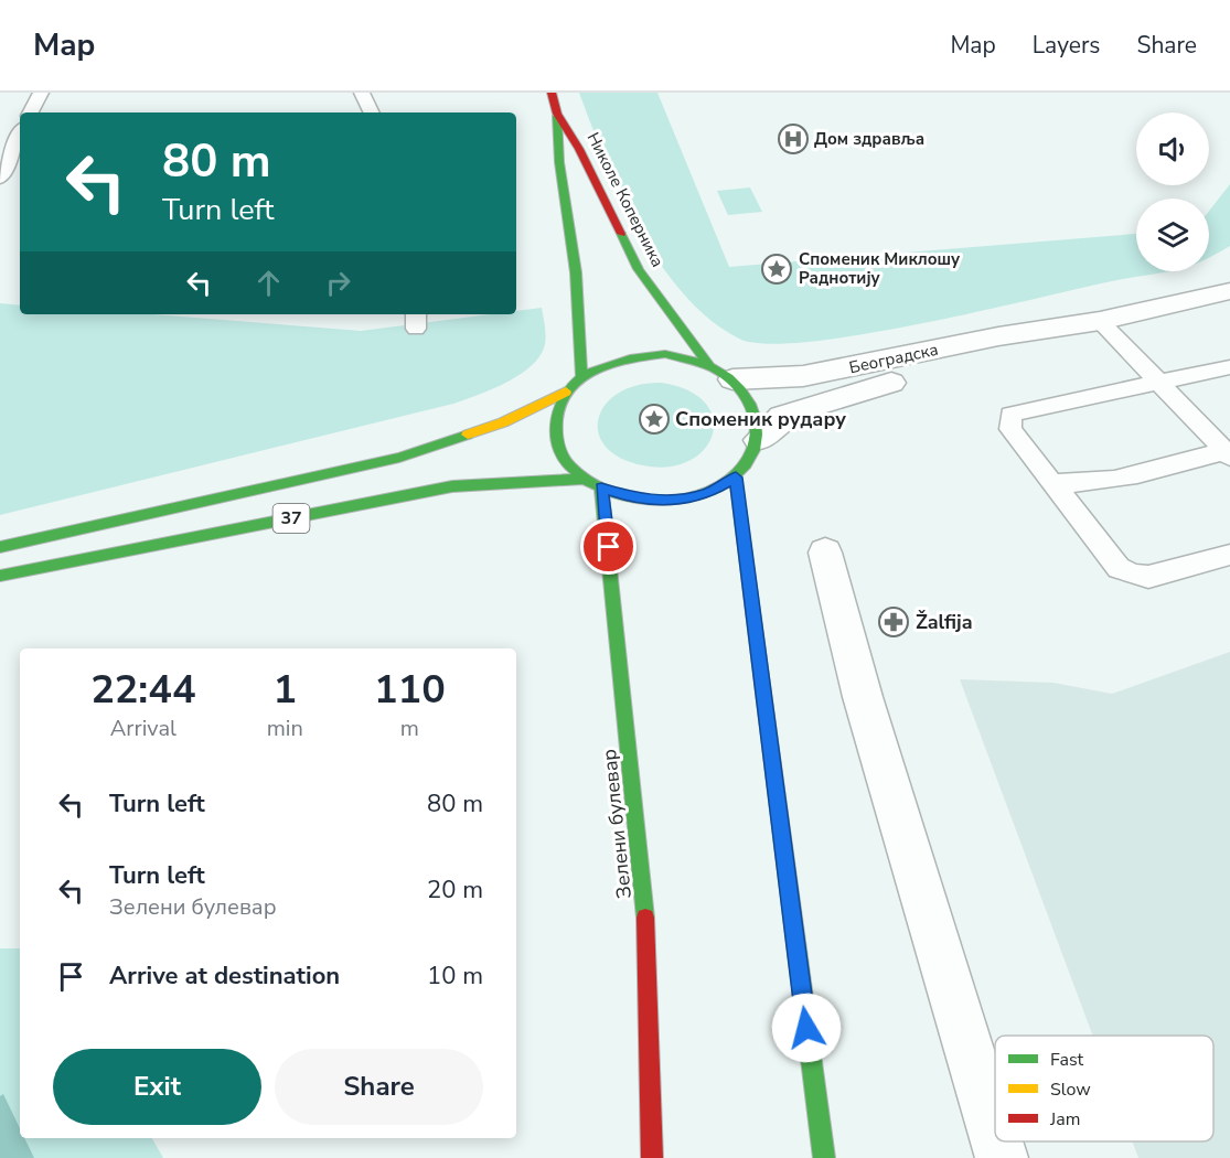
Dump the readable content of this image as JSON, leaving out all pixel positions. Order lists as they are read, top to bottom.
{
  "streets": {
    "main road": ["Николе Коперника", "37", "Зелени булевар"],
    "street": ["Београдска"]
  },
  "crossings": [
    ["Николе Коперника", "Београдска"],
    ["Николе Коперника", "37"],
    ["Николе Коперника", "Зелени булевар"],
    ["Београдска", "37"],
    ["Београдска", "Зелени булевар"],
    ["37", "Зелени булевар"]
  ],
  "places": {
    "hospital": ["Дом здравља"],
    "place": ["Споменик Миклошу Раднотију", "Споменик рудару"],
    "pharmacy": ["Žalfija"]
  },
  "legend": ["Fast", "Slow", "Jam"],
  "page": {
    "header": "Map",
    "nav": ["Map", "Layers", "Share"],
    "turn": ["80 m", "Turn left"],
    "eta": [
      "22:44",
      "Arrival",
      "1",
      "min",
      "110",
      "m"
    ],
    "list": [
      {
        "name": "Turn left",
        "value": "80 m"
      },
      {
        "name": "Turn left",
        "note": "Зелени булевар",
        "value": "20 m"
      },
      {
        "name": "Arrive at destination",
        "value": "10 m"
      }
    ],
    "buttons": ["Exit", "Share"]
  }
}
